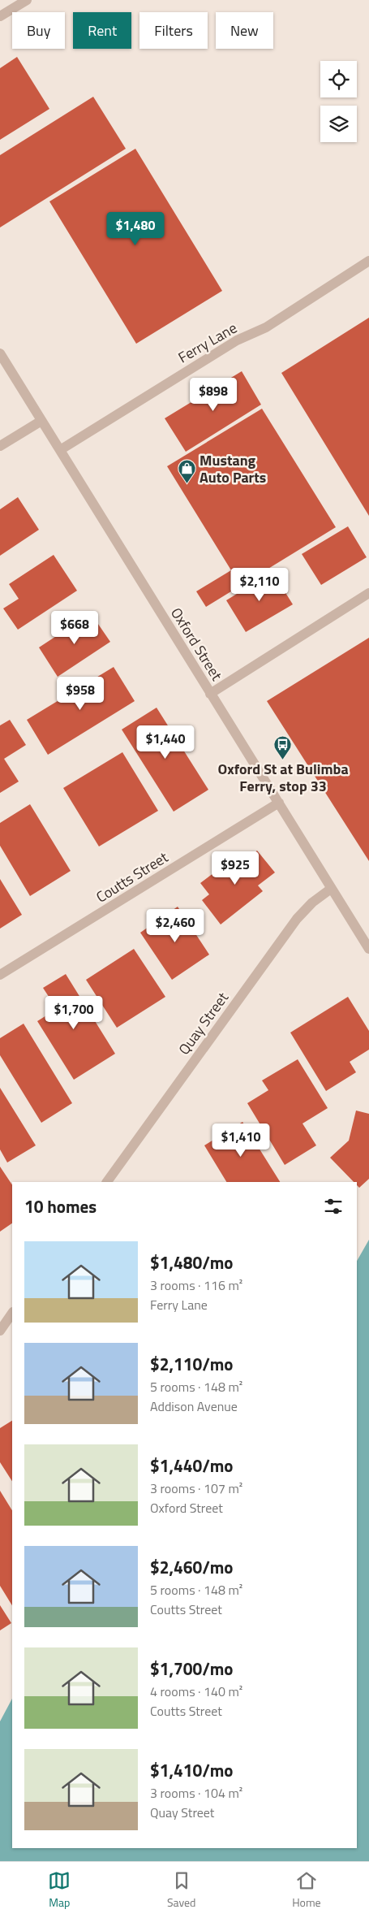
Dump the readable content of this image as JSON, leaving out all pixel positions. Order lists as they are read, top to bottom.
{
  "streets": {
    "street": [
      "Ferry Lane",
      "Oxford Street",
      "Coutts Street",
      "Quay Street"
    ]
  },
  "crossings": [
    ["Ferry Lane", "Oxford Street"],
    ["Oxford Street", "Coutts Street"],
    ["Oxford Street", "Quay Street"]
  ],
  "places": {
    "shop": ["Mustang Auto Parts"],
    "bus stop": ["Oxford St at Bulimba Ferry, stop 33"]
  },
  "page": {
    "chip": [
      "Buy",
      "Rent",
      "Filters",
      "New"
    ],
    "price": [
      "$1,480",
      "$898",
      "$2,110",
      "$668",
      "$958",
      "$1,440",
      "$925",
      "$2,460",
      "$1,700",
      "$1,410"
    ],
    "heading": "10 homes",
    "list": [
      {
        "name": "$1,480/mo",
        "note": "3 rooms · 116 m² · Ferry Lane"
      },
      {
        "name": "$2,110/mo",
        "note": "5 rooms · 148 m² · Addison Avenue"
      },
      {
        "name": "$1,440/mo",
        "note": "3 rooms · 107 m² · Oxford Street"
      },
      {
        "name": "$2,460/mo",
        "note": "5 rooms · 148 m² · Coutts Street"
      },
      {
        "name": "$1,700/mo",
        "note": "4 rooms · 140 m² · Coutts Street"
      },
      {
        "name": "$1,410/mo",
        "note": "3 rooms · 104 m² · Quay Street"
      }
    ],
    "tabs": ["Map", "Saved", "Home"]
  }
}
